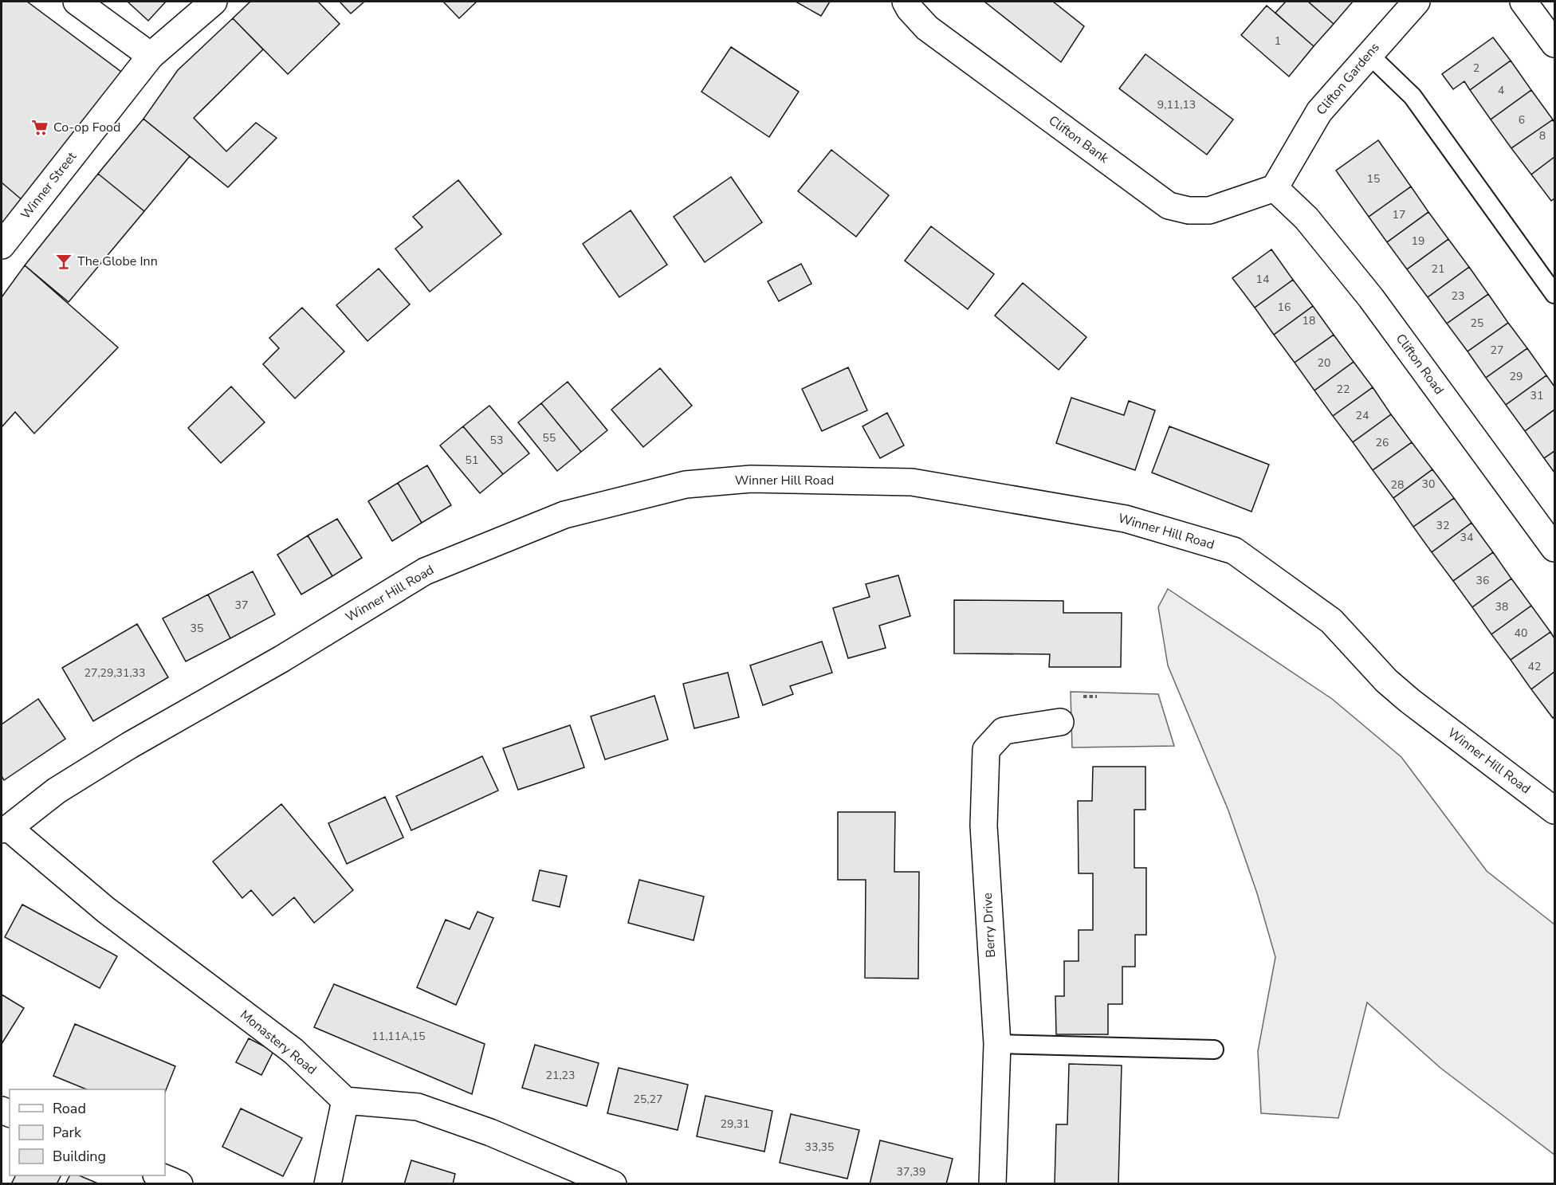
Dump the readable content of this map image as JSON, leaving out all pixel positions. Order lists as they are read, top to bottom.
{
  "streets": {
    "street": [
      "Clifton Gardens",
      "Clifton Bank",
      "Winner Street",
      "Clifton Road",
      "Winner Hill Road",
      "Berry Drive",
      "Monastery Road"
    ]
  },
  "crossings": [
    ["Clifton Gardens", "Clifton Bank"],
    ["Clifton Gardens", "Clifton Road"],
    ["Clifton Bank", "Clifton Road"],
    ["Winner Hill Road", "Monastery Road"]
  ],
  "places": {
    "supermarket": ["Co-op Food"],
    "bar": ["The Globe Inn"]
  },
  "house_numbers": [
    "1",
    "2",
    "4",
    "9,11,13",
    "6",
    "8",
    "15",
    "17",
    "19",
    "21",
    "14",
    "23",
    "16",
    "18",
    "25",
    "27",
    "20",
    "29",
    "22",
    "31",
    "24",
    "55",
    "53",
    "26",
    "51",
    "30",
    "28",
    "32",
    "34",
    "36",
    "37",
    "38",
    "35",
    "40",
    "42",
    "27,29,31,33",
    "11,11A,15",
    "21,23",
    "25,27",
    "29,31",
    "33,35",
    "37,39"
  ],
  "legend": ["Road", "Park", "Building"]
}
